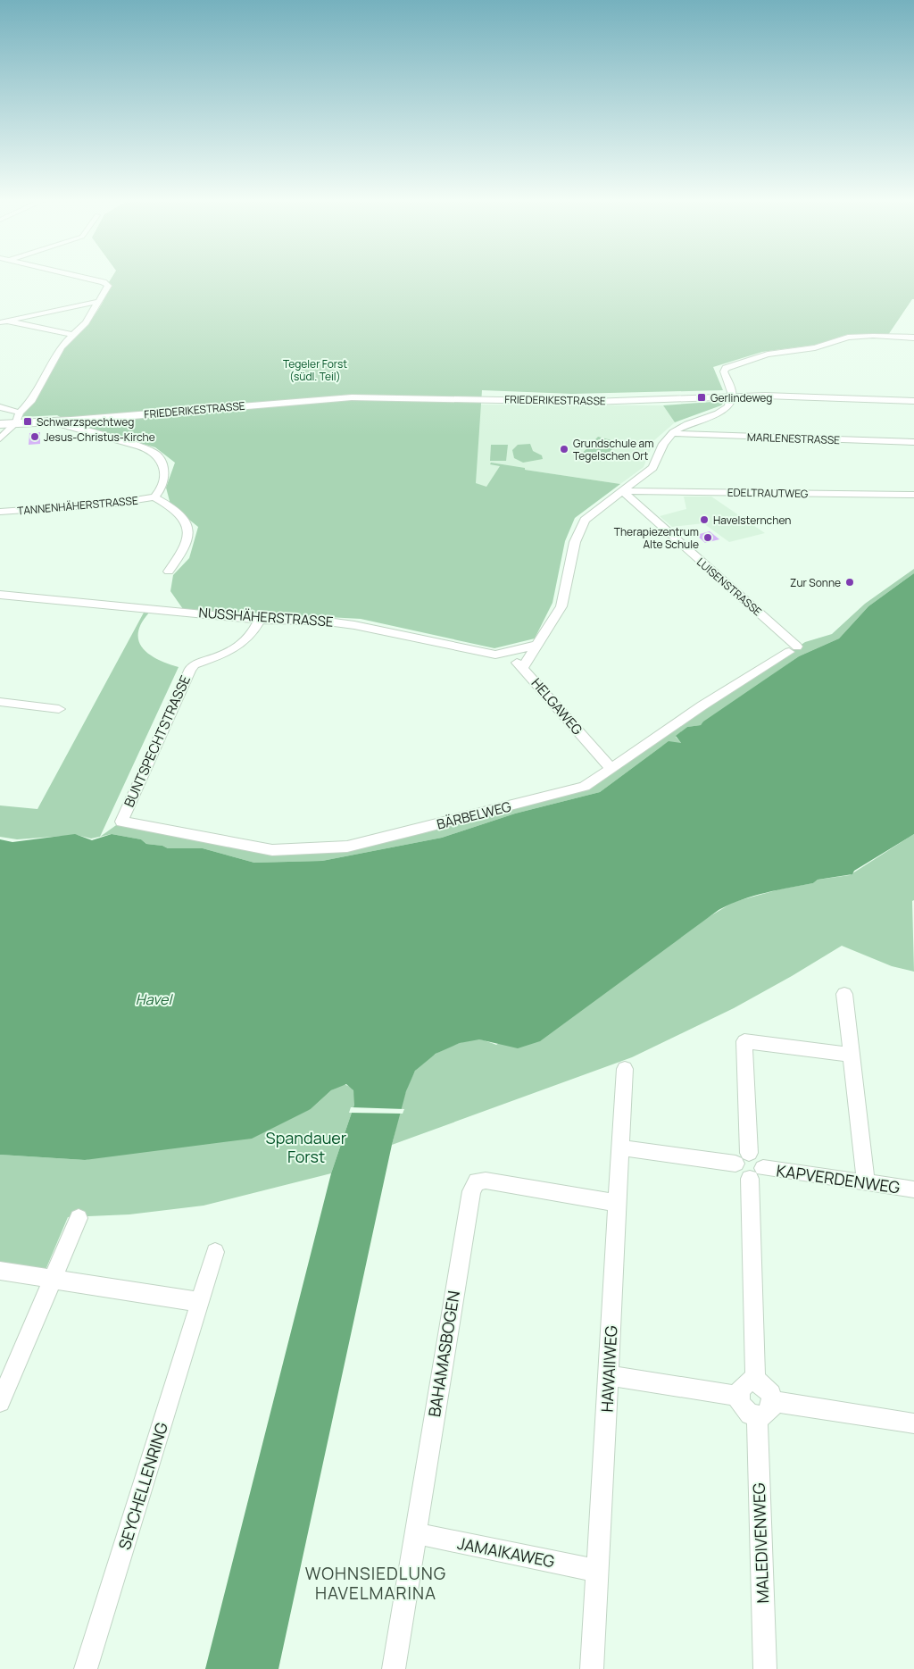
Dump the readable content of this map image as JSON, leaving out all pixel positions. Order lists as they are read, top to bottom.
{
  "streets": {
    "street": [
      "FRIEDERIKESTRASSE",
      "MARLENESTRASSE",
      "EDELTRAUTWEG",
      "TANNENHÄHERSTRASSE",
      "LUISENSTRASSE",
      "NUSSHÄHERSTRASSE",
      "HELGAWEG",
      "BUNTSPECHTSTRASSE",
      "BÄRBELWEG",
      "KAPVERDENWEG",
      "BAHAMASBOGEN",
      "HAWAIIWEG",
      "SEYCHELLENRING",
      "MALEDIVENWEG",
      "JAMAIKAWEG"
    ]
  },
  "crossings": [
    ["EDELTRAUTWEG", "LUISENSTRASSE"],
    ["LUISENSTRASSE", "BÄRBELWEG"],
    ["NUSSHÄHERSTRASSE", "HELGAWEG"],
    ["NUSSHÄHERSTRASSE", "BUNTSPECHTSTRASSE"],
    ["HELGAWEG", "BÄRBELWEG"],
    ["BUNTSPECHTSTRASSE", "BÄRBELWEG"],
    ["BAHAMASBOGEN", "HAWAIIWEG"],
    ["BAHAMASBOGEN", "JAMAIKAWEG"],
    ["HAWAIIWEG", "JAMAIKAWEG"]
  ],
  "districts": ["WOHNSIEDLUNG HAVELMARINA"],
  "water": ["Havel"],
  "parks": ["Tegeler Forst (südl. Teil)", "Spandauer Forst"],
  "places": {
    "transit": ["Gerlindeweg", "Schwarzspechtweg"],
    "other": [
      "Jesus-Christus-Kirche",
      "Grundschule am Tegelschen Ort",
      "Havelsternchen",
      "Therapiezentrum Alte Schule",
      "Zur Sonne"
    ]
  }
}
